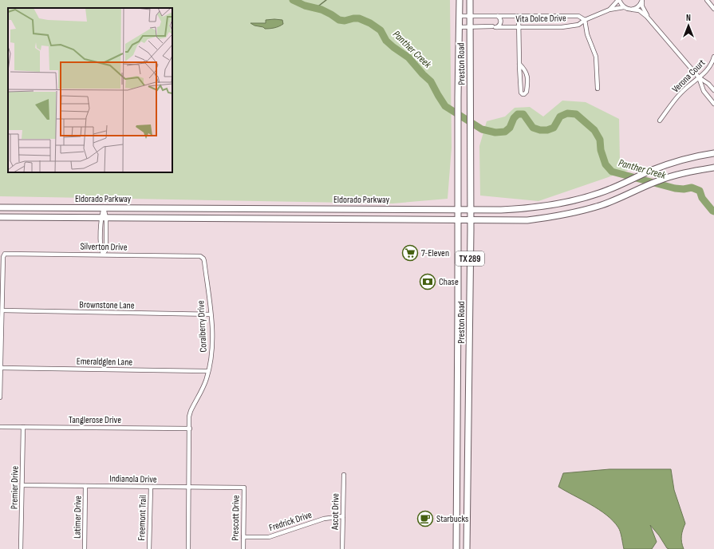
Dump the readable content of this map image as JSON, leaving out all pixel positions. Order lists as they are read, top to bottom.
{
  "streets": {
    "main road": ["Preston Road", "Eldorado Parkway", "TX 289"],
    "street": [
      "Vita Dolce Drive",
      "Verona Court",
      "Silverton Drive",
      "Brownstone Lane",
      "Coralberry Drive",
      "Emeraldglen Lane",
      "Tanglerose Drive",
      "Indianola Drive",
      "Premier Drive",
      "Ascot Drive",
      "Latimer Drive",
      "Freemont Trail",
      "Prescott Drive",
      "Fredrick Drive"
    ]
  },
  "crossings": [
    ["Vita Dolce Drive", "Preston Road"],
    ["Preston Road", "Eldorado Parkway"],
    ["Silverton Drive", "Brownstone Lane"],
    ["Silverton Drive", "Coralberry Drive"],
    ["Brownstone Lane", "Coralberry Drive"],
    ["Coralberry Drive", "Emeraldglen Lane"],
    ["Coralberry Drive", "Tanglerose Drive"],
    ["Coralberry Drive", "Indianola Drive"],
    ["Tanglerose Drive", "Premier Drive"],
    ["Indianola Drive", "Premier Drive"],
    ["Indianola Drive", "Latimer Drive"],
    ["Indianola Drive", "Freemont Trail"],
    ["Indianola Drive", "Prescott Drive"],
    ["Ascot Drive", "Fredrick Drive"],
    ["Prescott Drive", "Fredrick Drive"]
  ],
  "water": ["Panther Creek"],
  "places": {
    "supermarket": ["7-Eleven"],
    "bank": ["Chase"],
    "cafe": ["Starbucks"]
  },
  "north": "top"
}
